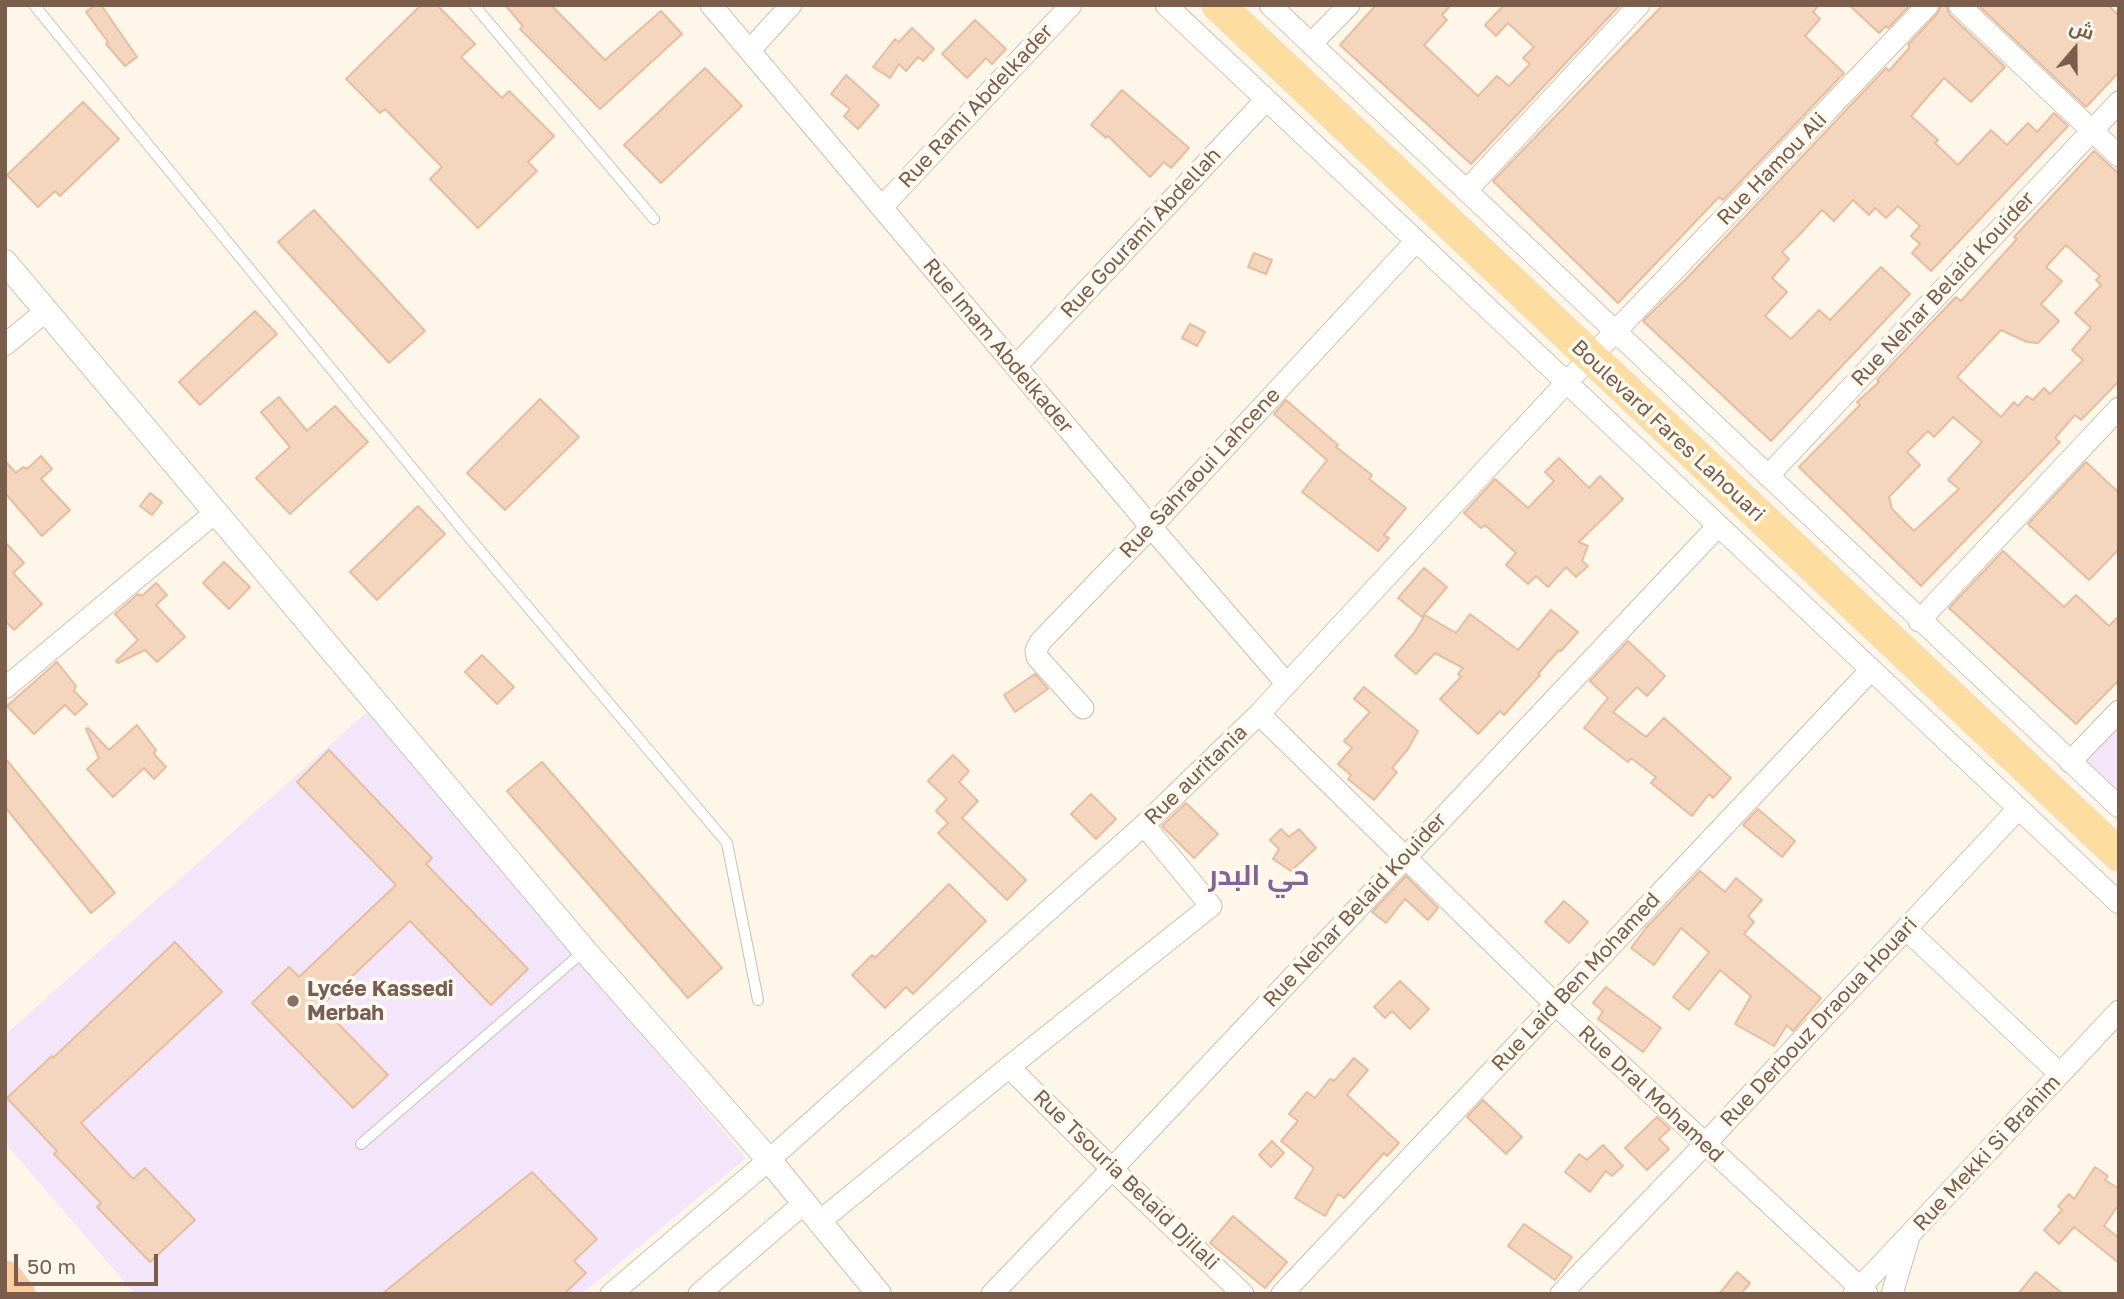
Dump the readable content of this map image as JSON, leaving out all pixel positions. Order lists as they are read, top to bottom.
{
  "streets": {
    "main road": ["Boulevard Fares Lahouari"],
    "street": [
      "Rue Rami Abdelkader",
      "Rue Hamou Ali",
      "Rue Gourami Abdellah",
      "Rue Nehar Belaid Kouider",
      "Rue Imam Abdelkader",
      "Rue Sahraoui Lahcene",
      "Rue auritania",
      "Rue Laid Ben Mohamed",
      "Rue Derbouz Draoua Houari",
      "Rue Dral Mohamed",
      "Rue Mekki Si Brahim",
      "Rue Tsouria Belaid Djilali"
    ]
  },
  "crossings": [
    ["Rue Rami Abdelkader", "Rue Imam Abdelkader"],
    ["Rue Hamou Ali", "Boulevard Fares Lahouari"],
    ["Rue Hamou Ali", "Rue auritania"],
    ["Rue Gourami Abdellah", "Rue Imam Abdelkader"],
    ["Rue Nehar Belaid Kouider", "Rue Dral Mohamed"],
    ["Rue Nehar Belaid Kouider", "Rue Tsouria Belaid Djilali"],
    ["Rue Imam Abdelkader", "Rue Sahraoui Lahcene"],
    ["Rue Imam Abdelkader", "Rue auritania"],
    ["Boulevard Fares Lahouari", "Rue auritania"],
    ["Rue auritania", "Rue Dral Mohamed"],
    ["Rue Laid Ben Mohamed", "Rue Dral Mohamed"],
    ["Rue Derbouz Draoua Houari", "Rue Dral Mohamed"],
    ["Rue Dral Mohamed", "Rue Mekki Si Brahim"]
  ],
  "districts": ["حي البدر"],
  "places": ["Lycée Kassedi Merbah"],
  "scale_bar": "50 m",
  "north": "top"
}
